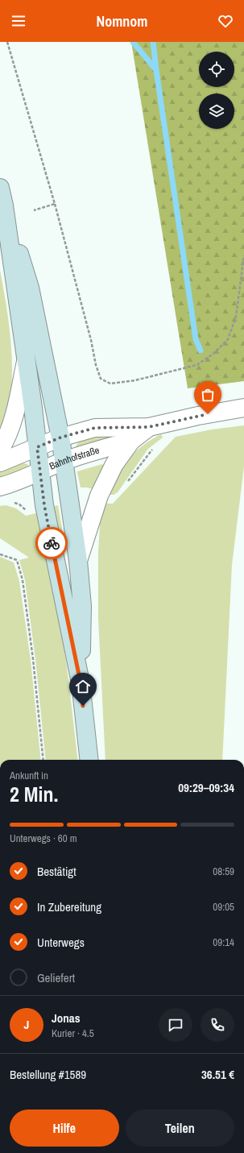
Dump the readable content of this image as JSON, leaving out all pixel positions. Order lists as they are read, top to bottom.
{
  "streets": {
    "street": ["Bahnhofstraße"]
  },
  "page": {
    "header": "Nomnom",
    "heading": ["2 Min.", "Ankunft in", "09:29–09:34"],
    "panel": [
      "Jonas",
      "Kurier · 4.5",
      "Bestellung #1589",
      "36.51 €"
    ],
    "bar": "Unterwegs · 60 m",
    "list": [
      ["Bestätigt", "08:59"],
      ["In Zubereitung", "09:05"],
      ["Unterwegs", "09:14"],
      "Geliefert"
    ],
    "round": "J",
    "buttons": ["Hilfe", "Teilen"]
  }
}
